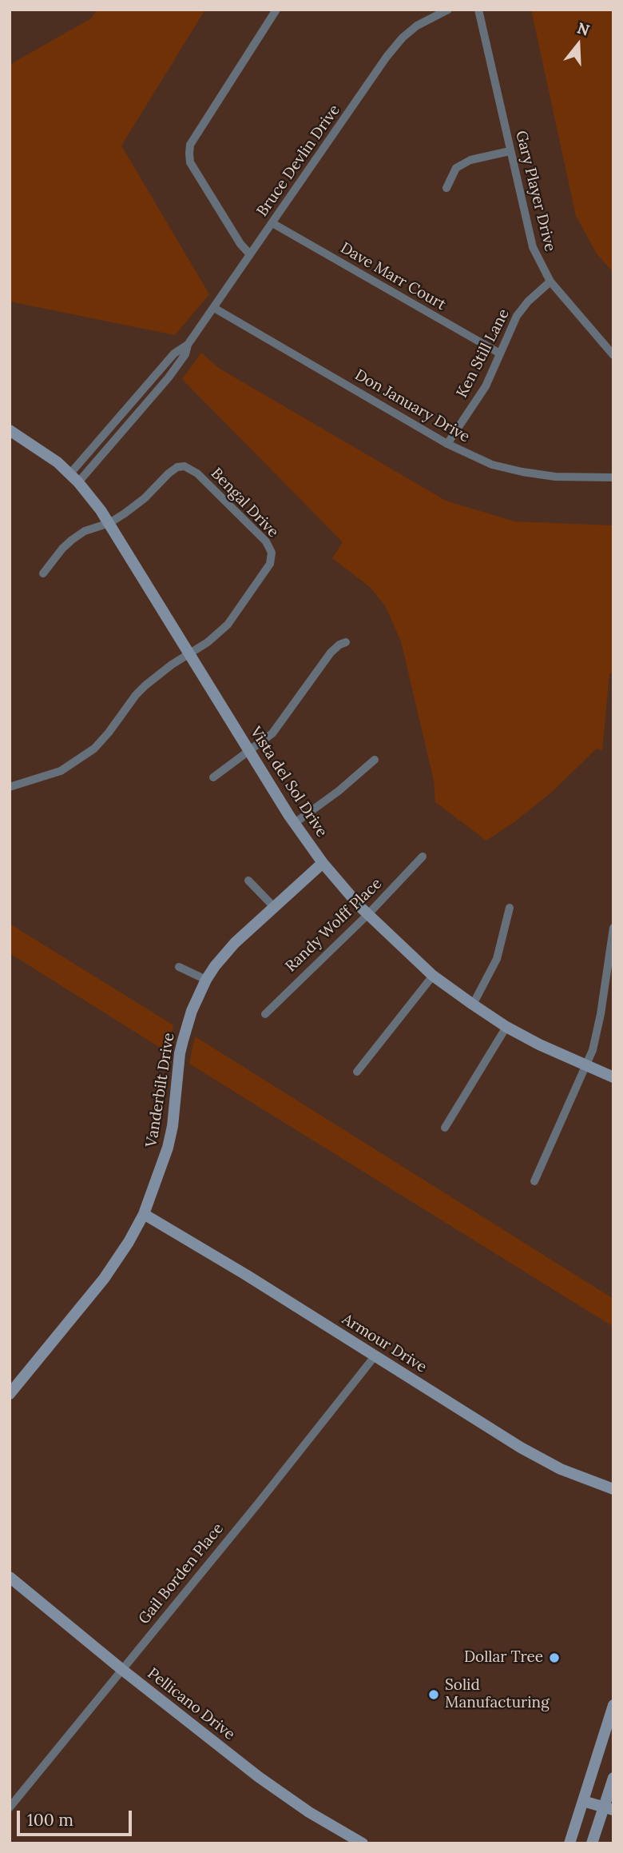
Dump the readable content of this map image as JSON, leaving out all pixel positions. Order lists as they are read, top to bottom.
{
  "streets": {
    "street": [
      "Bruce Devlin Drive",
      "Gary Player Drive",
      "Dave Marr Court",
      "Ken Still Lane",
      "Don January Drive",
      "Bengal Drive",
      "Vista del Sol Drive",
      "Randy Wolff Place",
      "Vanderbilt Drive",
      "Armour Drive",
      "Gail Borden Place",
      "Pellicano Drive"
    ]
  },
  "crossings": [
    ["Bruce Devlin Drive", "Dave Marr Court"],
    ["Bruce Devlin Drive", "Don January Drive"],
    ["Bruce Devlin Drive", "Vista del Sol Drive"],
    ["Gary Player Drive", "Ken Still Lane"],
    ["Dave Marr Court", "Ken Still Lane"],
    ["Ken Still Lane", "Don January Drive"],
    ["Bengal Drive", "Vista del Sol Drive"],
    ["Vista del Sol Drive", "Randy Wolff Place"],
    ["Vista del Sol Drive", "Vanderbilt Drive"],
    ["Vanderbilt Drive", "Armour Drive"],
    ["Armour Drive", "Gail Borden Place"],
    ["Gail Borden Place", "Pellicano Drive"]
  ],
  "places": ["Dollar Tree", "Solid Manufacturing"],
  "scale_bar": "100 m",
  "north": "top"
}
